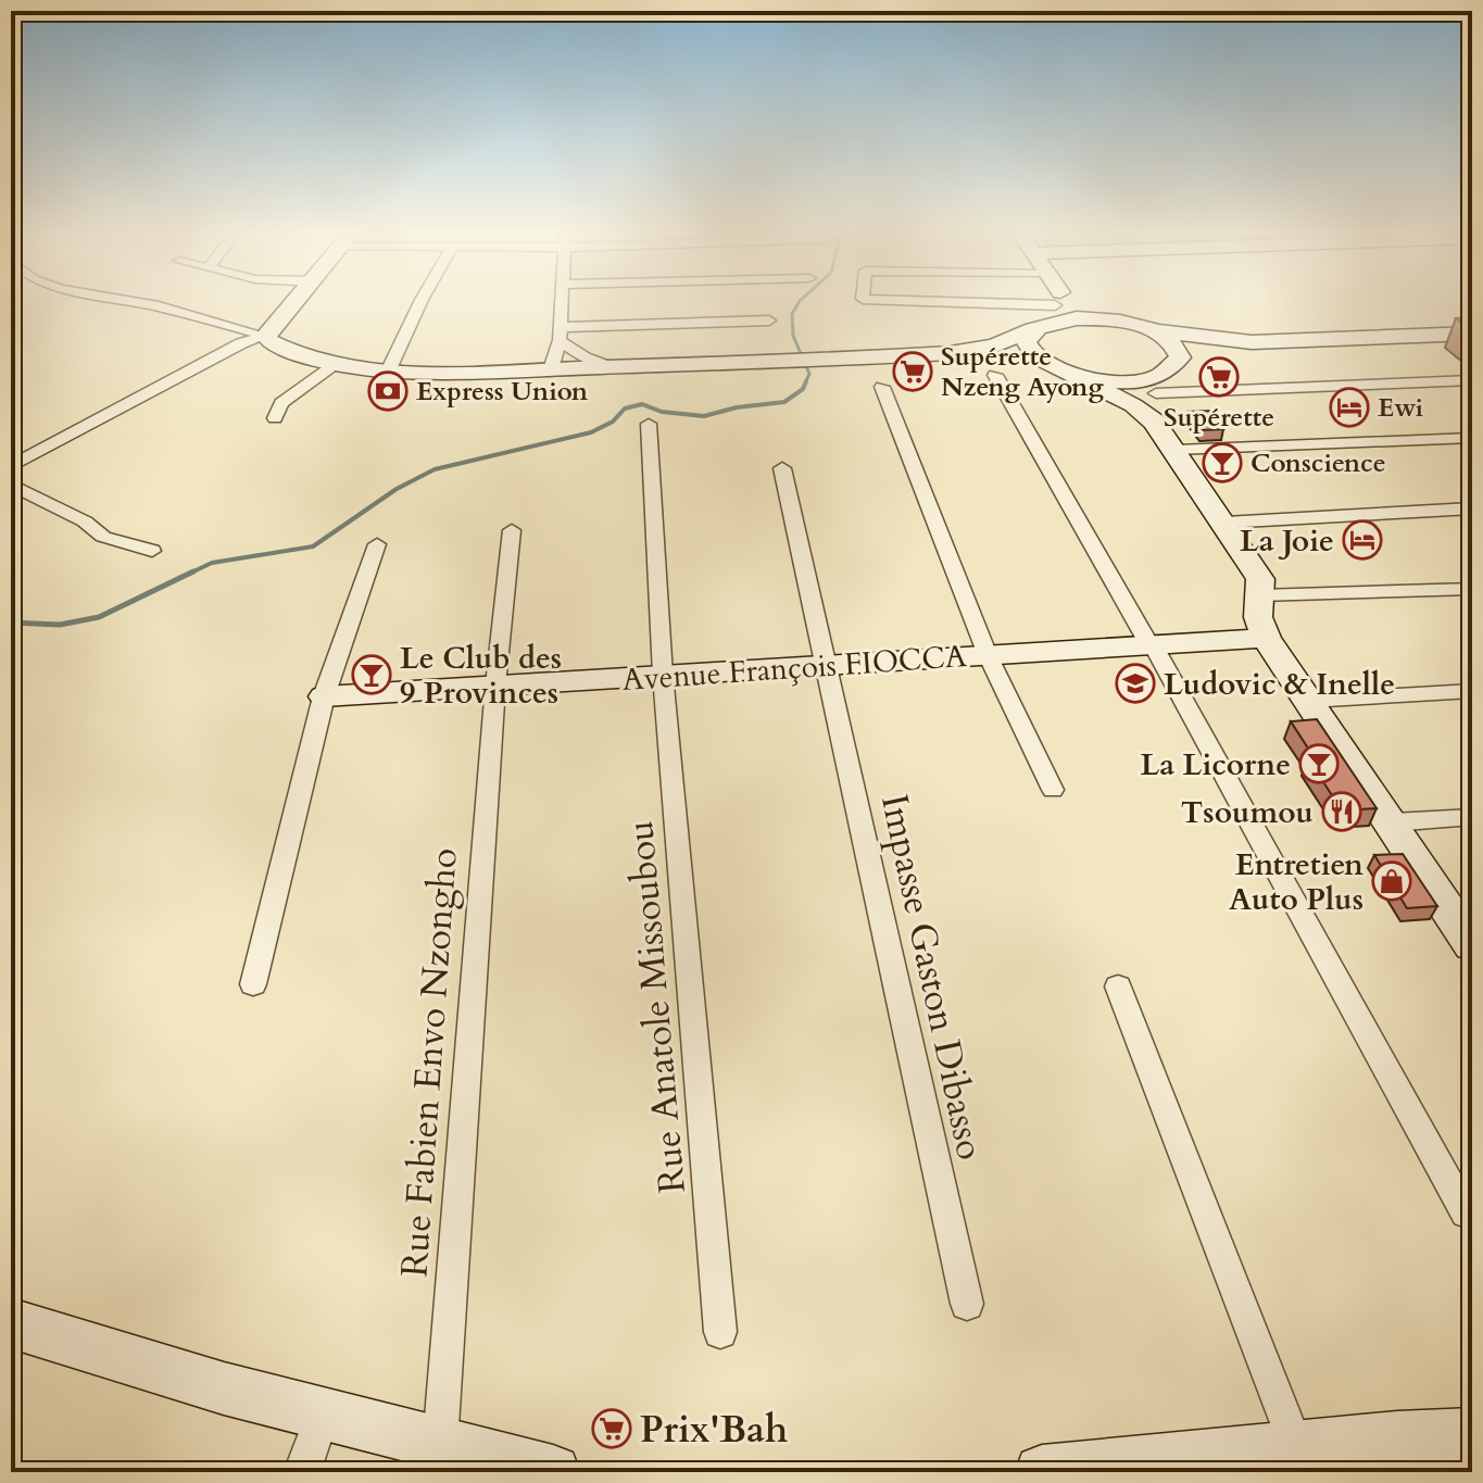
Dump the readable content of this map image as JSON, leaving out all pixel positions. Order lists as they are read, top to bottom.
{
  "streets": {
    "main road": ["Avenue François FIOCCA"],
    "street": ["Impasse Gaston Dibasso", "Rue Anatole Missoubou", "Rue Fabien Envo Nzongho"]
  },
  "crossings": [
    ["Avenue François FIOCCA", "Impasse Gaston Dibasso"],
    ["Avenue François FIOCCA", "Rue Anatole Missoubou"],
    ["Avenue François FIOCCA", "Rue Fabien Envo Nzongho"]
  ],
  "places": {
    "supermarket": ["Supérette Nzeng Ayong", "Supérette", "Prix'Bah"],
    "bank": ["Express Union"],
    "hotel": ["Ewi", "La Joie"],
    "bar": ["Conscience", "Le Club des 9 Provinces", "La Licorne"],
    "school or university": ["Ludovic & Inelle"],
    "restaurant": ["Tsoumou"],
    "shop": ["Entretien Auto Plus"]
  }
}
